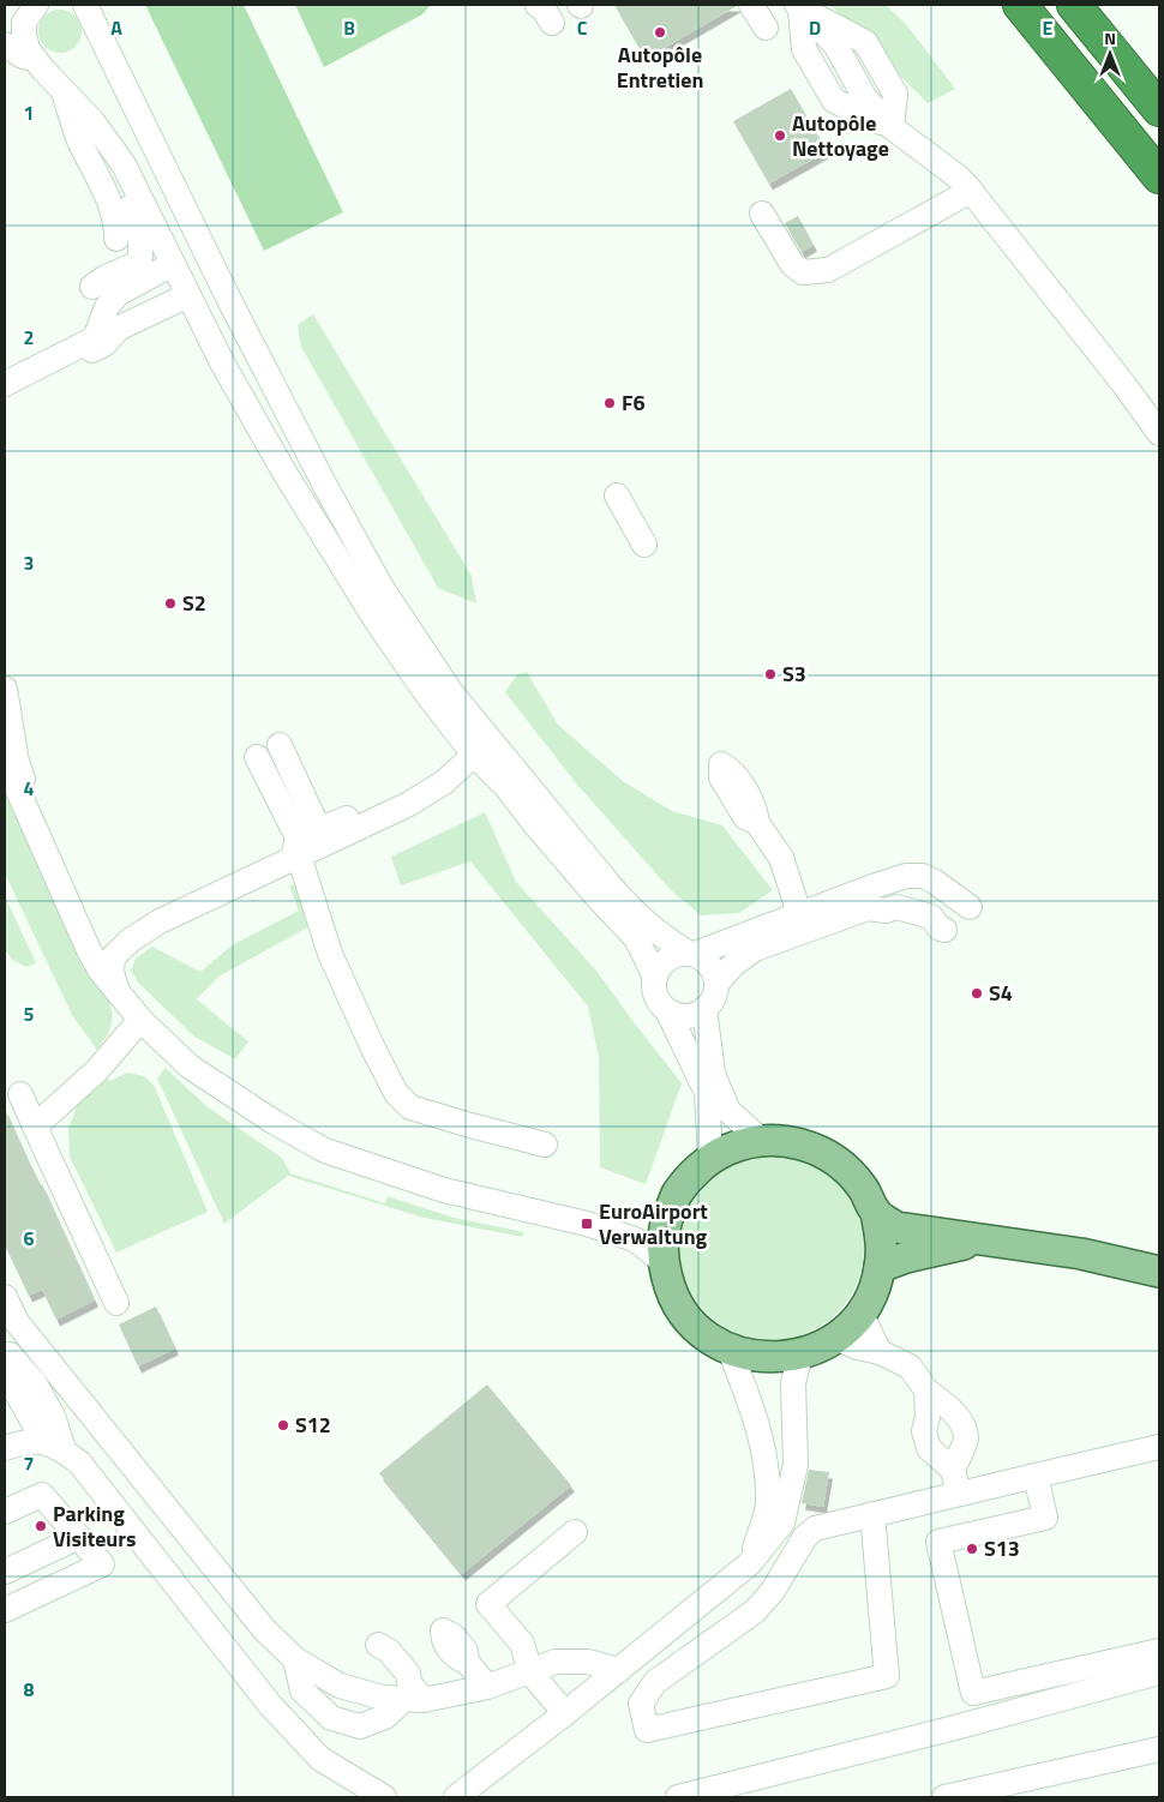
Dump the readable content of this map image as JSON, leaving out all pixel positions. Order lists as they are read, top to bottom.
{
  "places": {
    "other": [
      "Autopôle Entretien",
      "Autopôle Nettoyage",
      "F6",
      "S2",
      "S3",
      "S4",
      "S12",
      "Parking Visiteurs",
      "S13"
    ],
    "transit": ["EuroAirport Verwaltung"]
  },
  "north": "top",
  "grid": {
    "columns": [
      "A",
      "B",
      "C",
      "D",
      "E"
    ],
    "rows": [
      "1",
      "2",
      "3",
      "4",
      "5",
      "6",
      "7",
      "8"
    ]
  }
}
